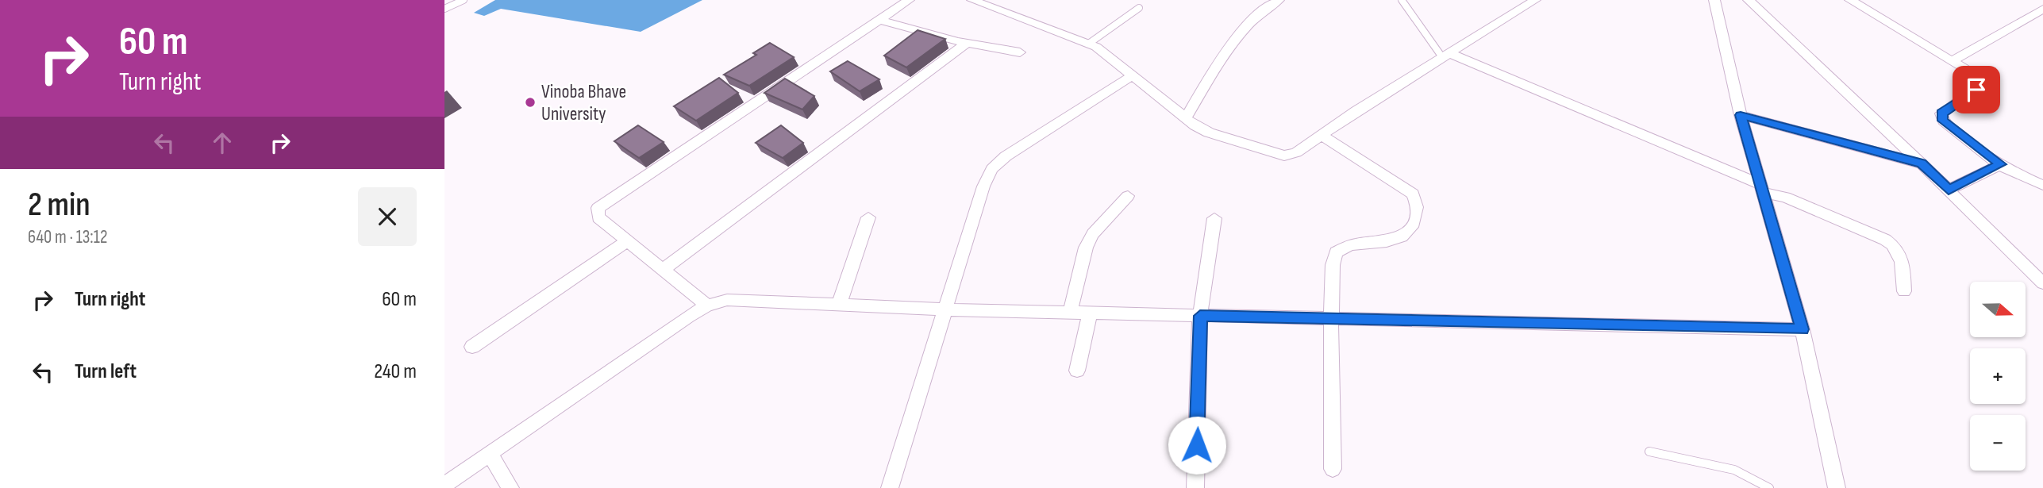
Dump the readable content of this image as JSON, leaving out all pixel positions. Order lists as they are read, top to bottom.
{
  "places": ["Vinoba Bhave University"],
  "north": "right",
  "page": {
    "turn": ["60 m", "Turn right"],
    "heading": ["2 min", "640 m · 13:12"],
    "list": [
      {
        "name": "Turn right",
        "value": "60 m"
      },
      {
        "name": "Turn left",
        "value": "240 m"
      }
    ],
    "map_buttons": ["+", "−"]
  }
}
